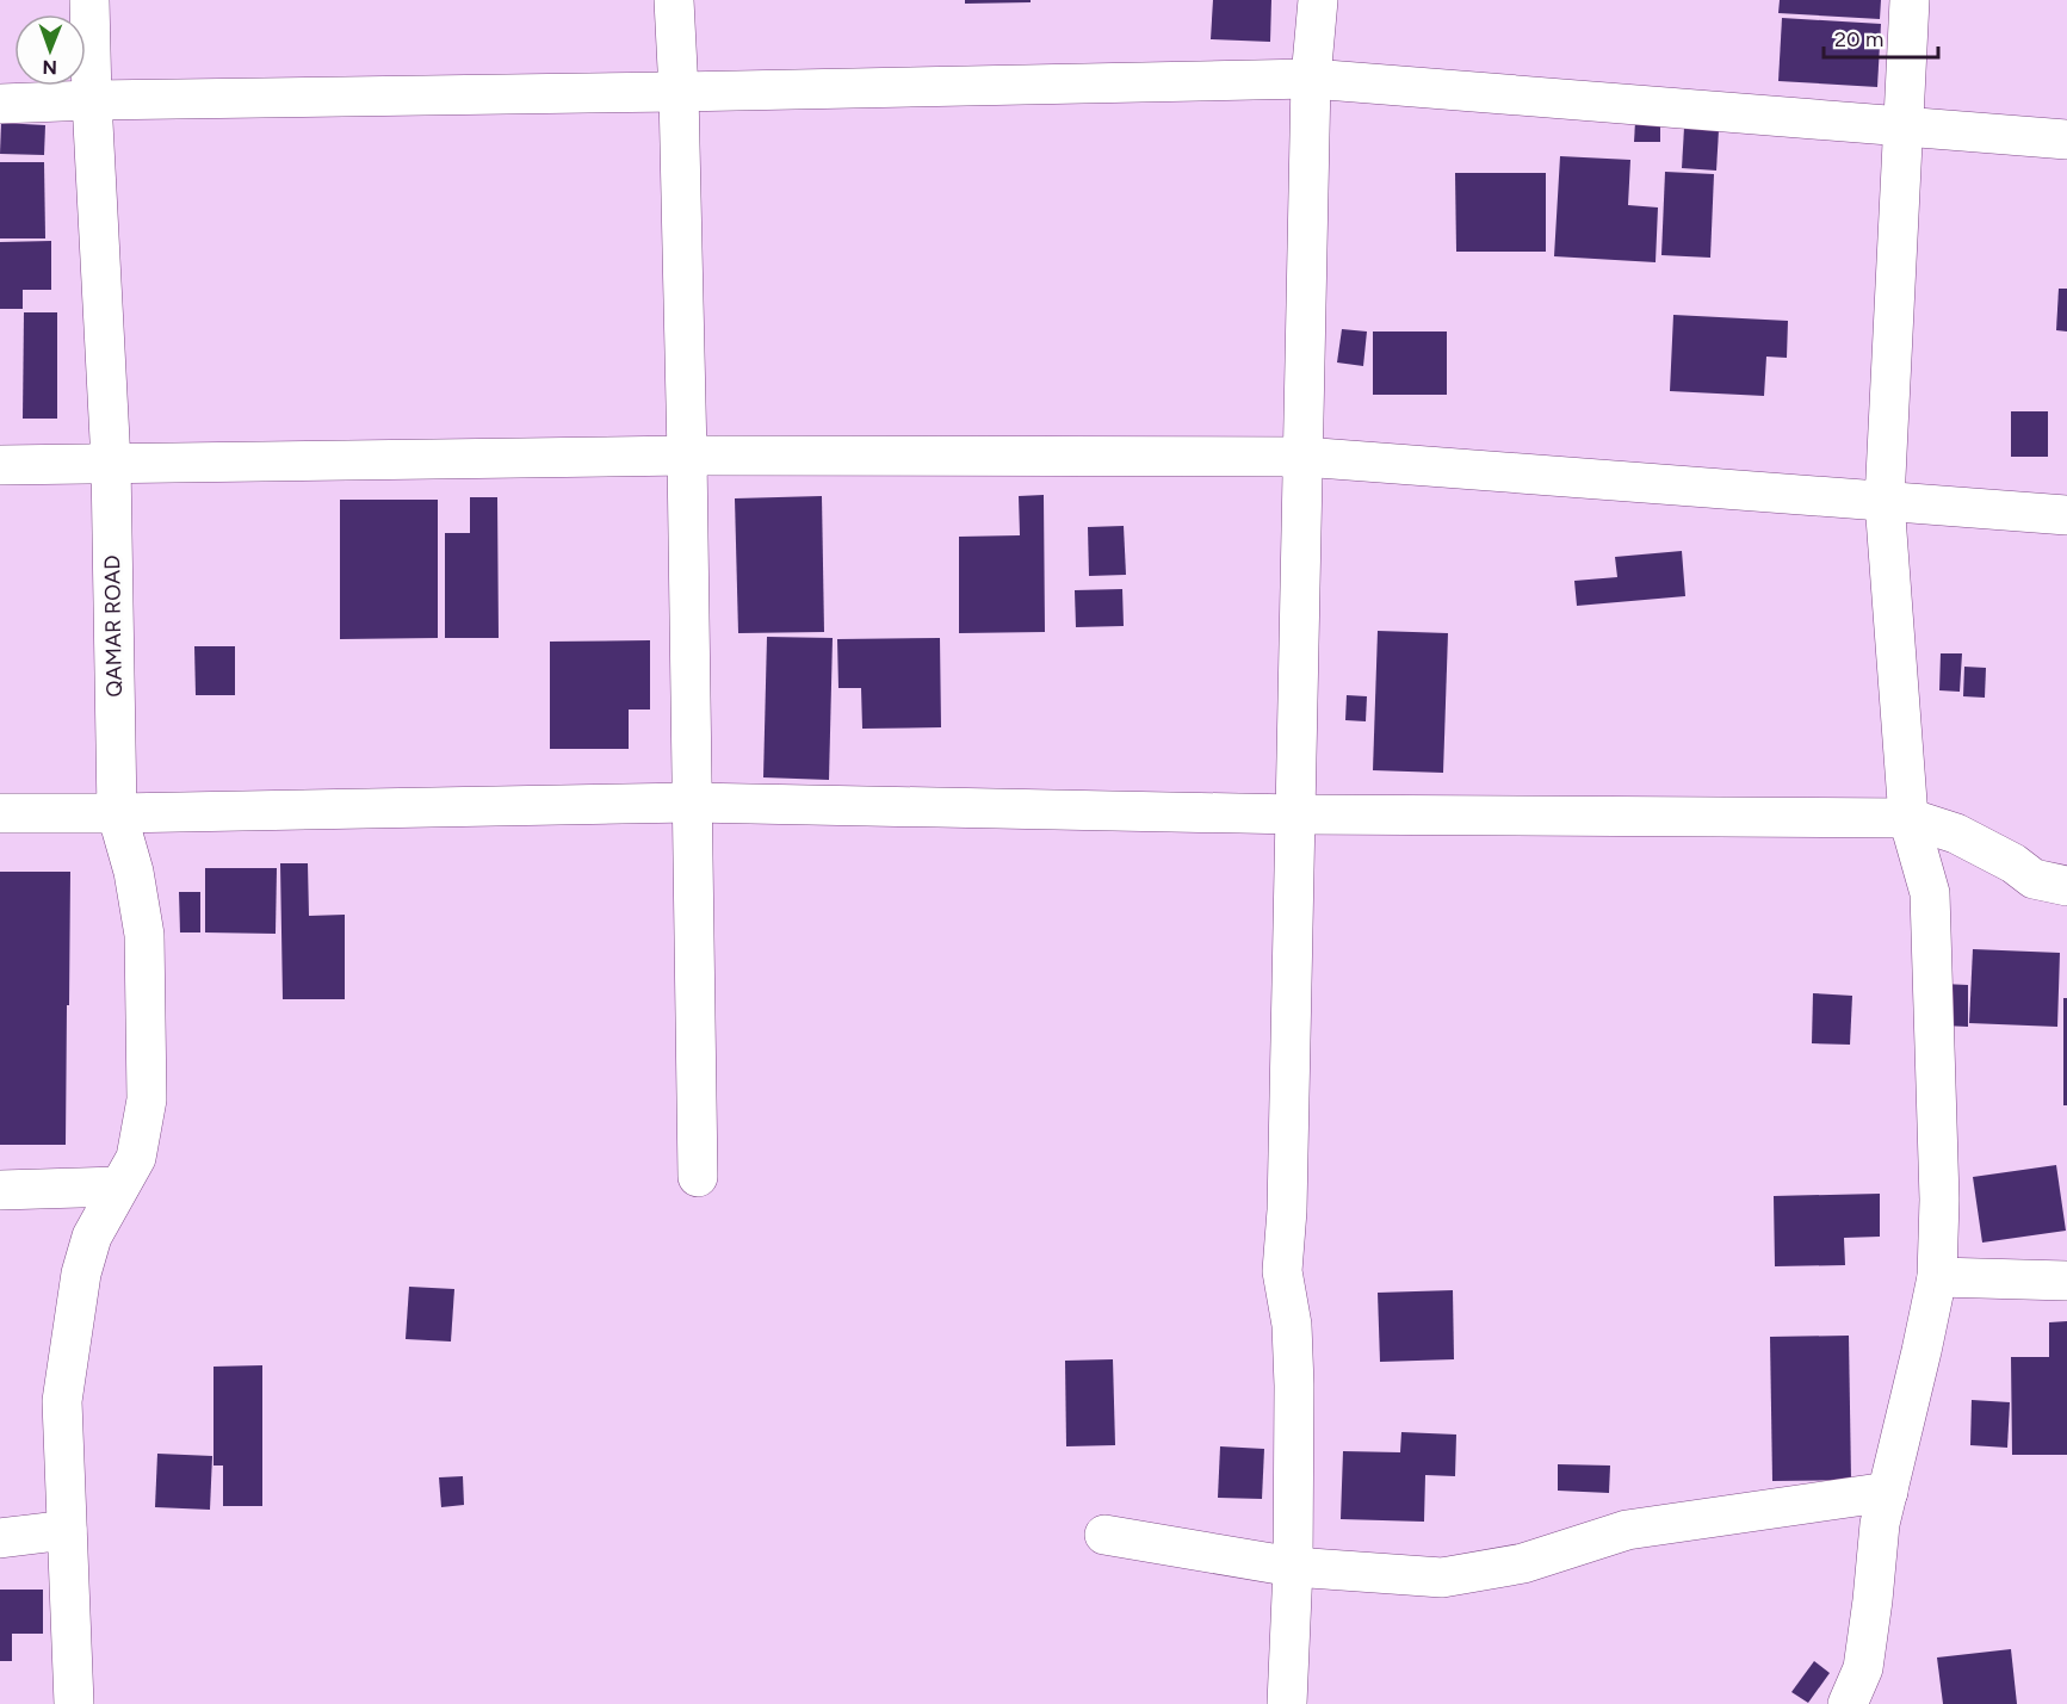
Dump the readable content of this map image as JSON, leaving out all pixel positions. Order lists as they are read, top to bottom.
{
  "streets": {
    "street": ["QAMAR ROAD"]
  },
  "scale_bar": "20 m",
  "north": "bottom"
}
